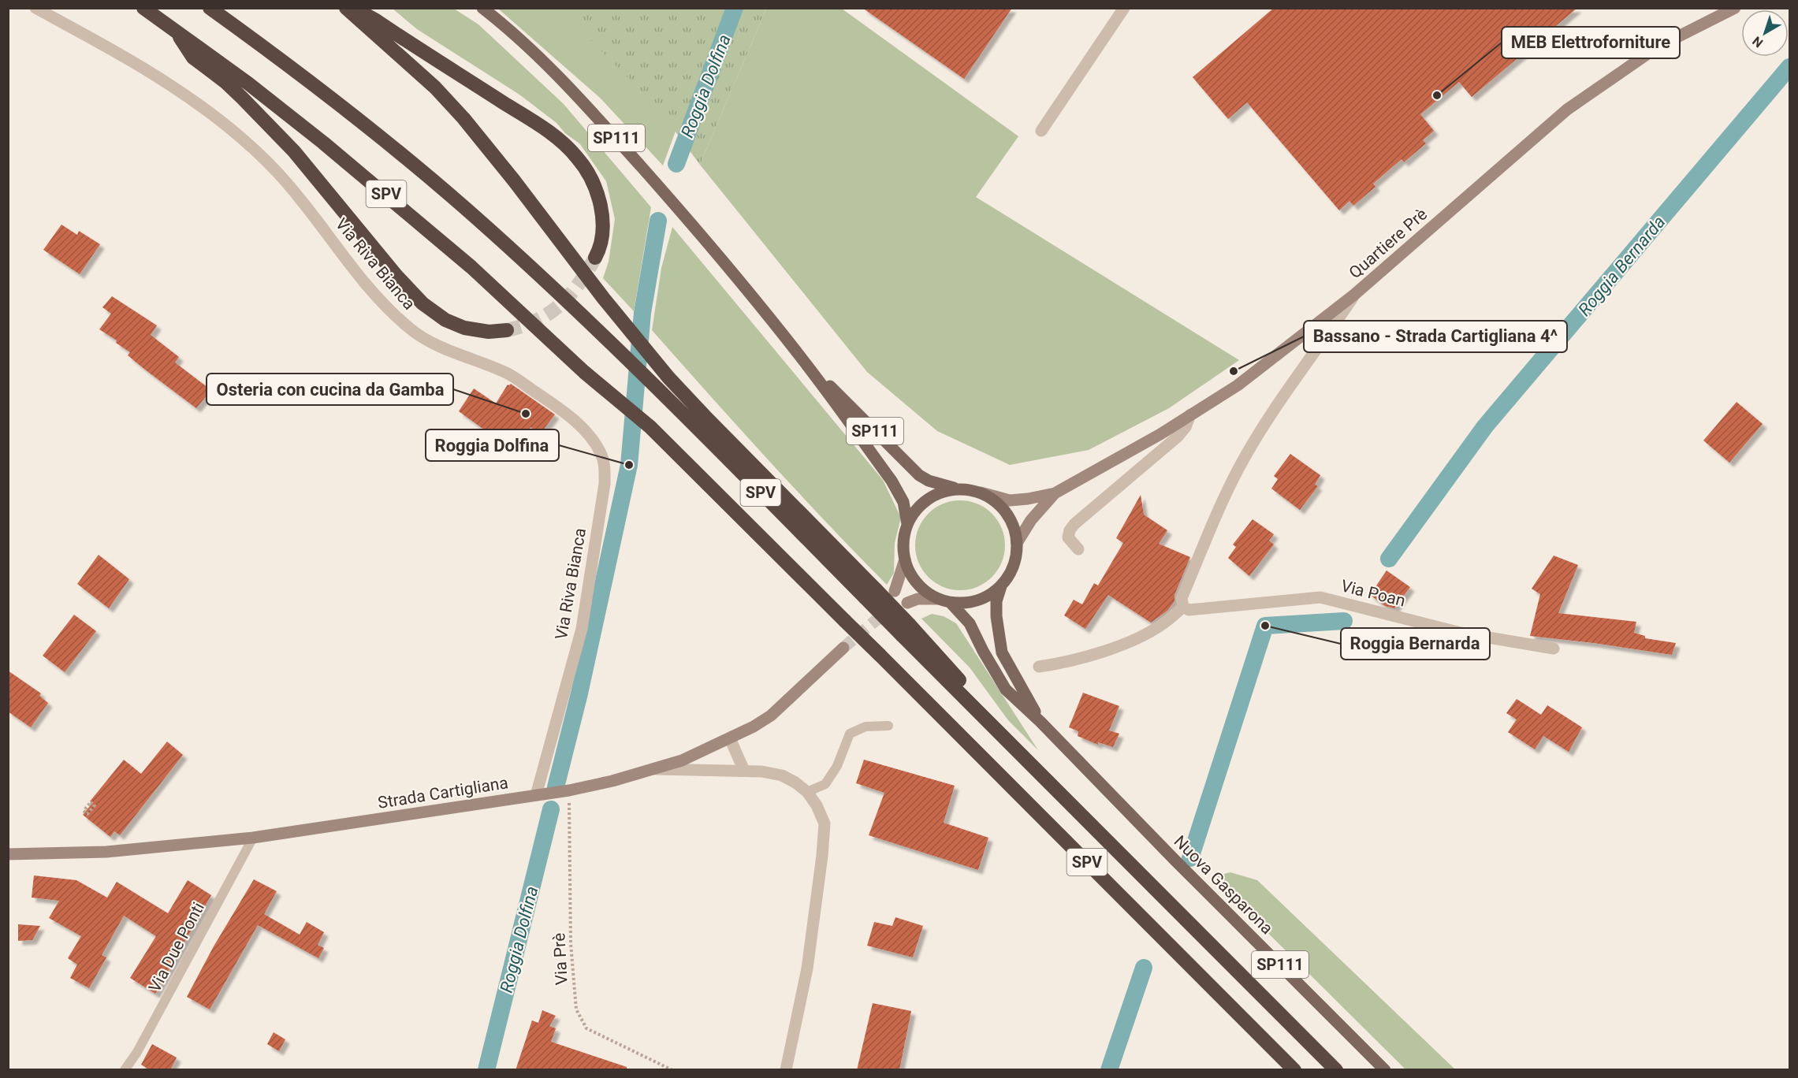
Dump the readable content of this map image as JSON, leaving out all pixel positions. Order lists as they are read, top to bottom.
{
  "streets": {
    "highway": ["SPV"],
    "main road": ["SP111", "Nuova Gasparona"],
    "street": [
      "Quartiere Prè",
      "Via Riva Bianca",
      "Via Poan",
      "Strada Cartigliana"
    ],
    "lane": ["Via Due Ponti"],
    "path": ["Via Prè"]
  },
  "crossings": [
    ["SP111", "Quartiere Prè"],
    ["SP111", "Nuova Gasparona"],
    ["Quartiere Prè", "Nuova Gasparona"],
    ["Via Riva Bianca", "Strada Cartigliana"],
    ["Strada Cartigliana", "Via Due Ponti"],
    ["Strada Cartigliana", "Via Prè"]
  ],
  "water": ["Roggia Dolfina", "Roggia Bernarda"],
  "places": [
    "MEB Elettroforniture",
    "Bassano - Strada Cartigliana 4^",
    "Osteria con cucina da Gamba",
    "Roggia Dolfina",
    "Roggia Bernarda"
  ],
  "north": "bottom left"
}
